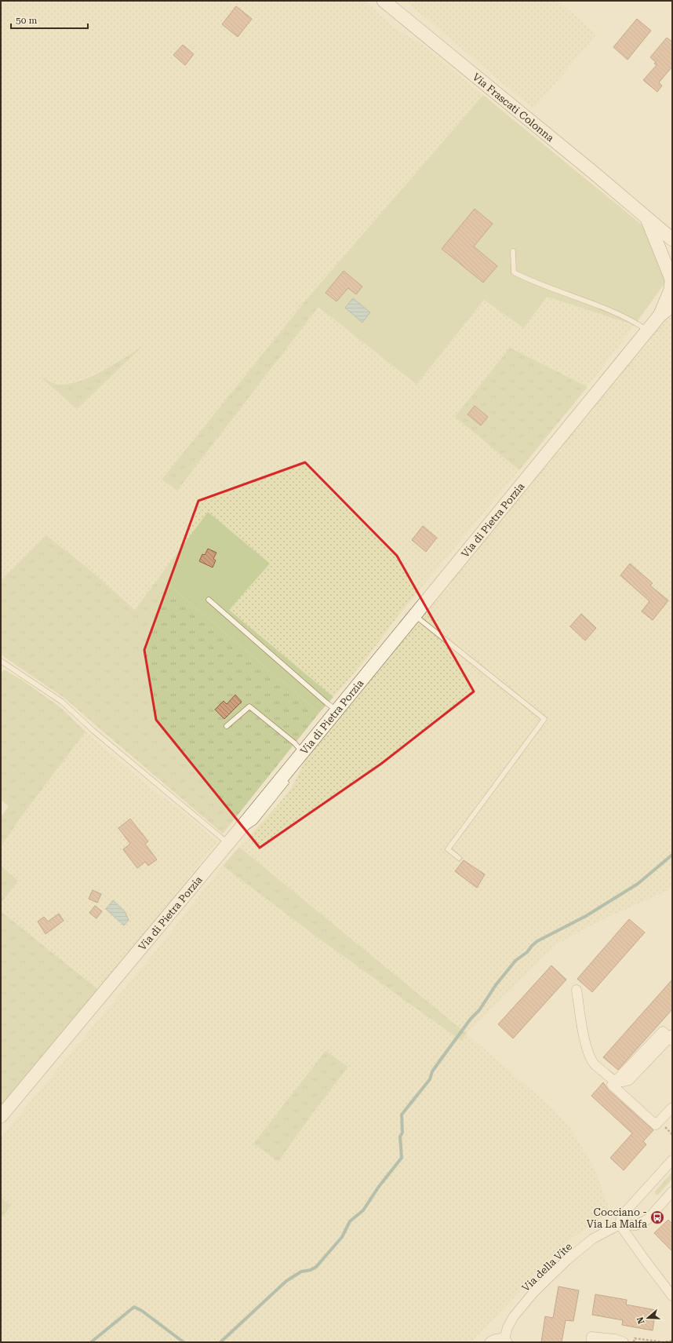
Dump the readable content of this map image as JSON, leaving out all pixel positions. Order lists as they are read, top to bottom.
{
  "streets": {
    "street": ["Via Frascati Colonna", "Via di Pietra Porzia", "Via della Vite"]
  },
  "places": {
    "bus stop": ["Cocciano - Via La Malfa"]
  },
  "scale_bar": "50 m",
  "north": "left"
}
